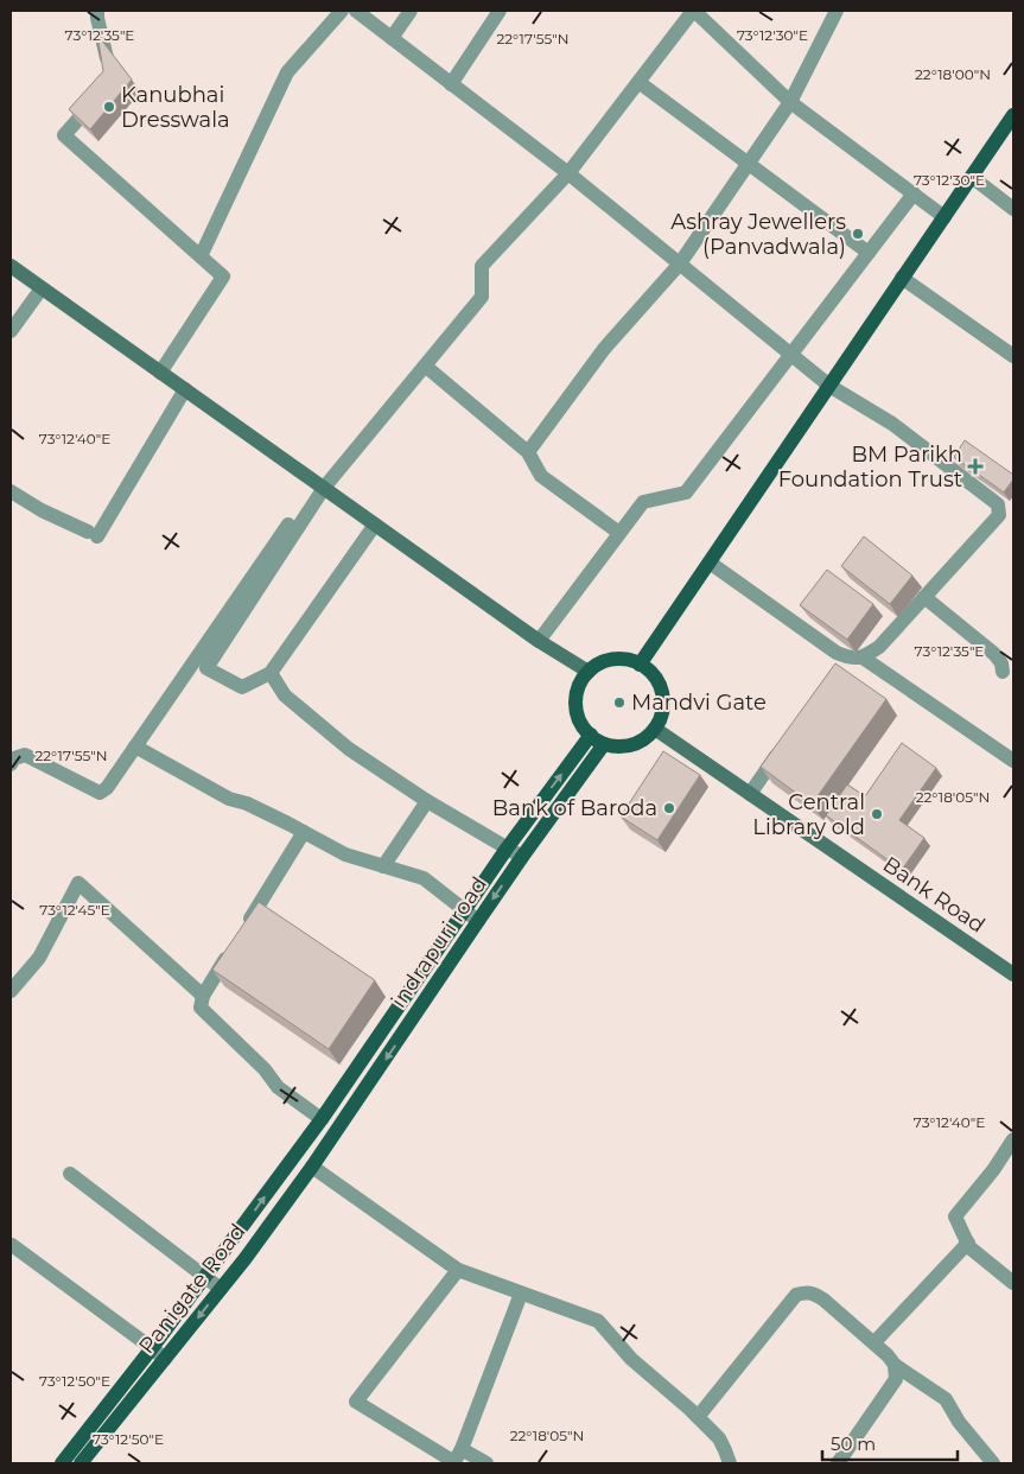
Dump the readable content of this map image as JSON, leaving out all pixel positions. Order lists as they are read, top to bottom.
{
  "streets": {
    "main road": ["Bank Road", "indrapuri road", "Panigate Road"]
  },
  "crossings": [
    ["Bank Road", "indrapuri road"],
    ["indrapuri road", "Panigate Road"]
  ],
  "places": {
    "other": [
      "Kanubhai Dresswala",
      "Ashray Jewellers (Panvadwala)",
      "Mandvi Gate",
      "Bank of Baroda",
      "Central Library old"
    ],
    "health": ["BM Parikh Foundation Trust"]
  },
  "scale_bar": "50 m",
  "coordinates": [
    "73°12'35\"E",
    "73°12'30\"E",
    "22°17'55\"N",
    "22°18'00\"N",
    "73°12'40\"E",
    "22°18'05\"N",
    "73°12'45\"E",
    "73°12'50\"E"
  ]
}
